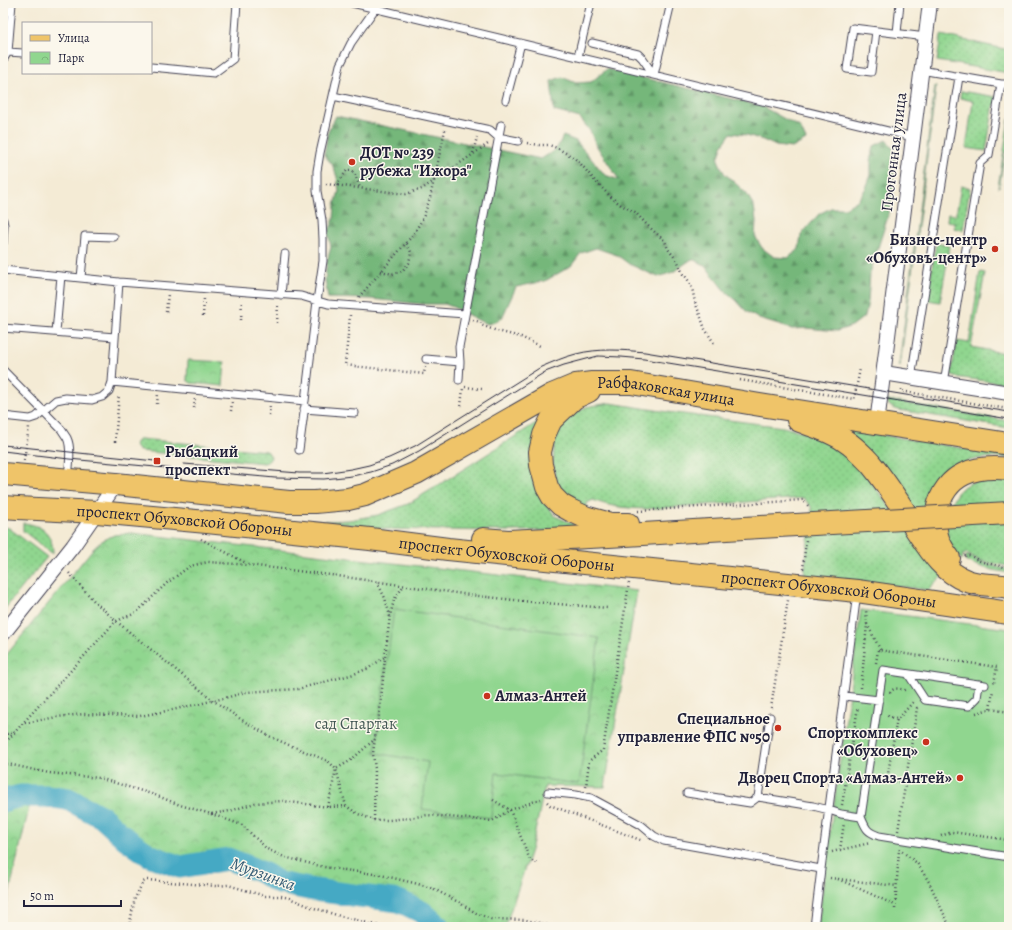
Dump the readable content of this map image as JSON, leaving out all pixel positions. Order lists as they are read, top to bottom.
{
  "streets": {
    "main road": ["Рабфаковская улица", "проспект Обуховской Обороны"],
    "street": ["Прогонная улица"]
  },
  "crossings": [
    ["Прогонная улица", "Рабфаковская улица"],
    ["Рабфаковская улица", "проспект Обуховской Обороны"]
  ],
  "water": ["Мурзинка"],
  "parks": ["сад Спартак"],
  "places": {
    "other": [
      "ДОТ № 239 рубежа \"Ижора\"",
      "Бизнес-центр «Обуховъ-центр»",
      "Алмаз-Антей",
      "Специальное управление ФПС №50",
      "Спорткомплекс «Обуховец»",
      "Дворец Спорта «Алмаз-Антей»"
    ],
    "transit": ["Рыбацкий проспект"]
  },
  "legend": ["Улица", "Парк"],
  "scale_bar": "50 m"
}
